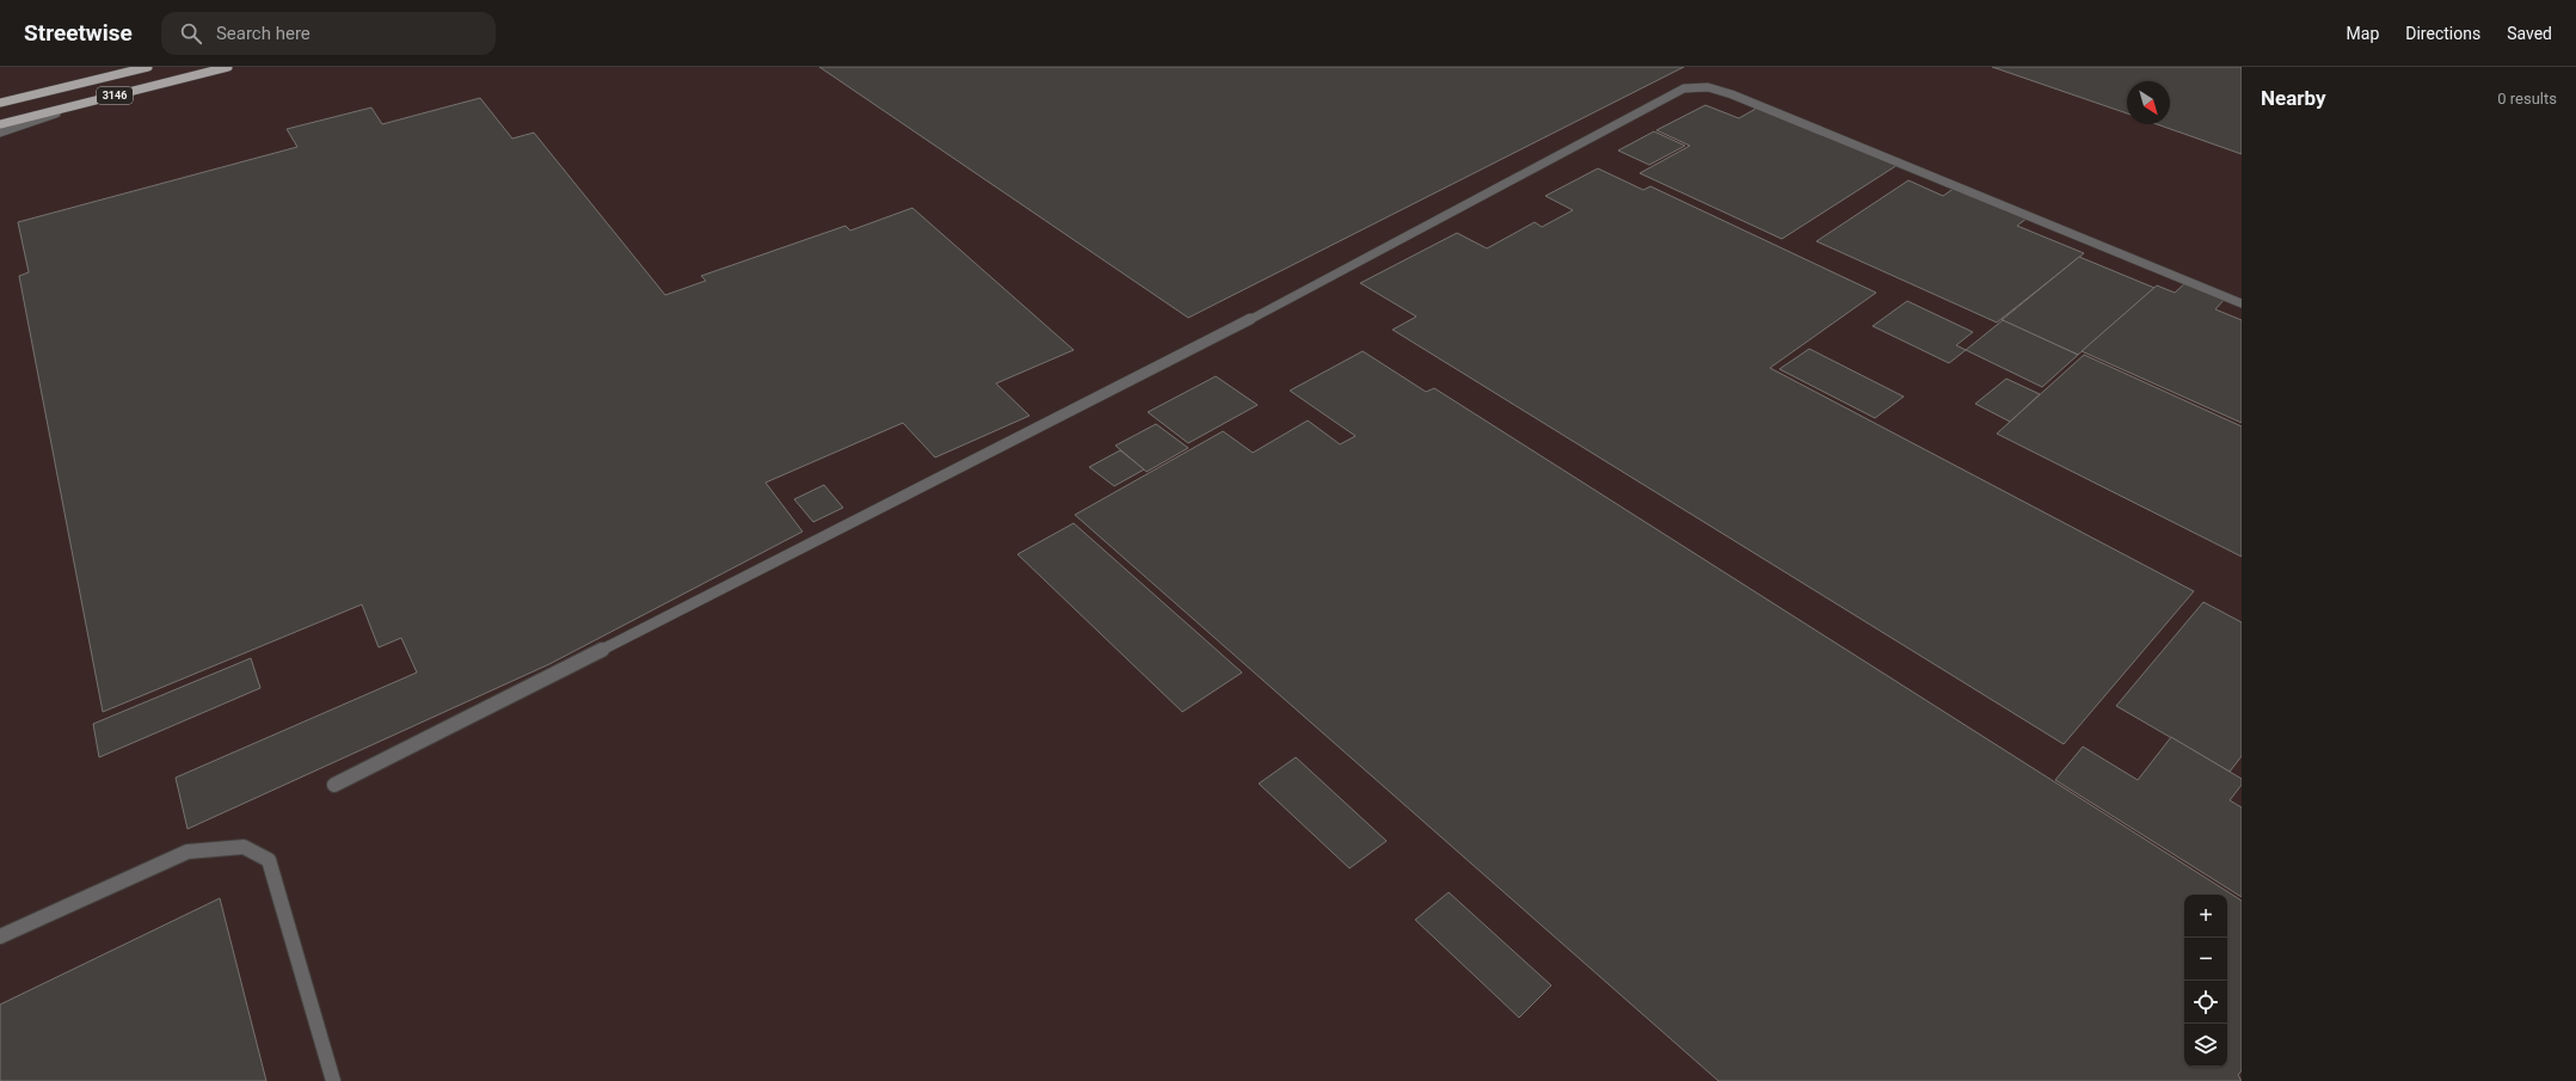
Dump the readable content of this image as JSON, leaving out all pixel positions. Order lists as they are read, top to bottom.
{
  "streets": {
    "main road": ["3146"]
  },
  "north": "bottom right",
  "page": {
    "header": "Streetwise",
    "search": "Search here",
    "nav": ["Map", "Directions", "Saved"],
    "heading": ["Nearby", "0 results"],
    "map_buttons": ["+", "−"]
  }
}
